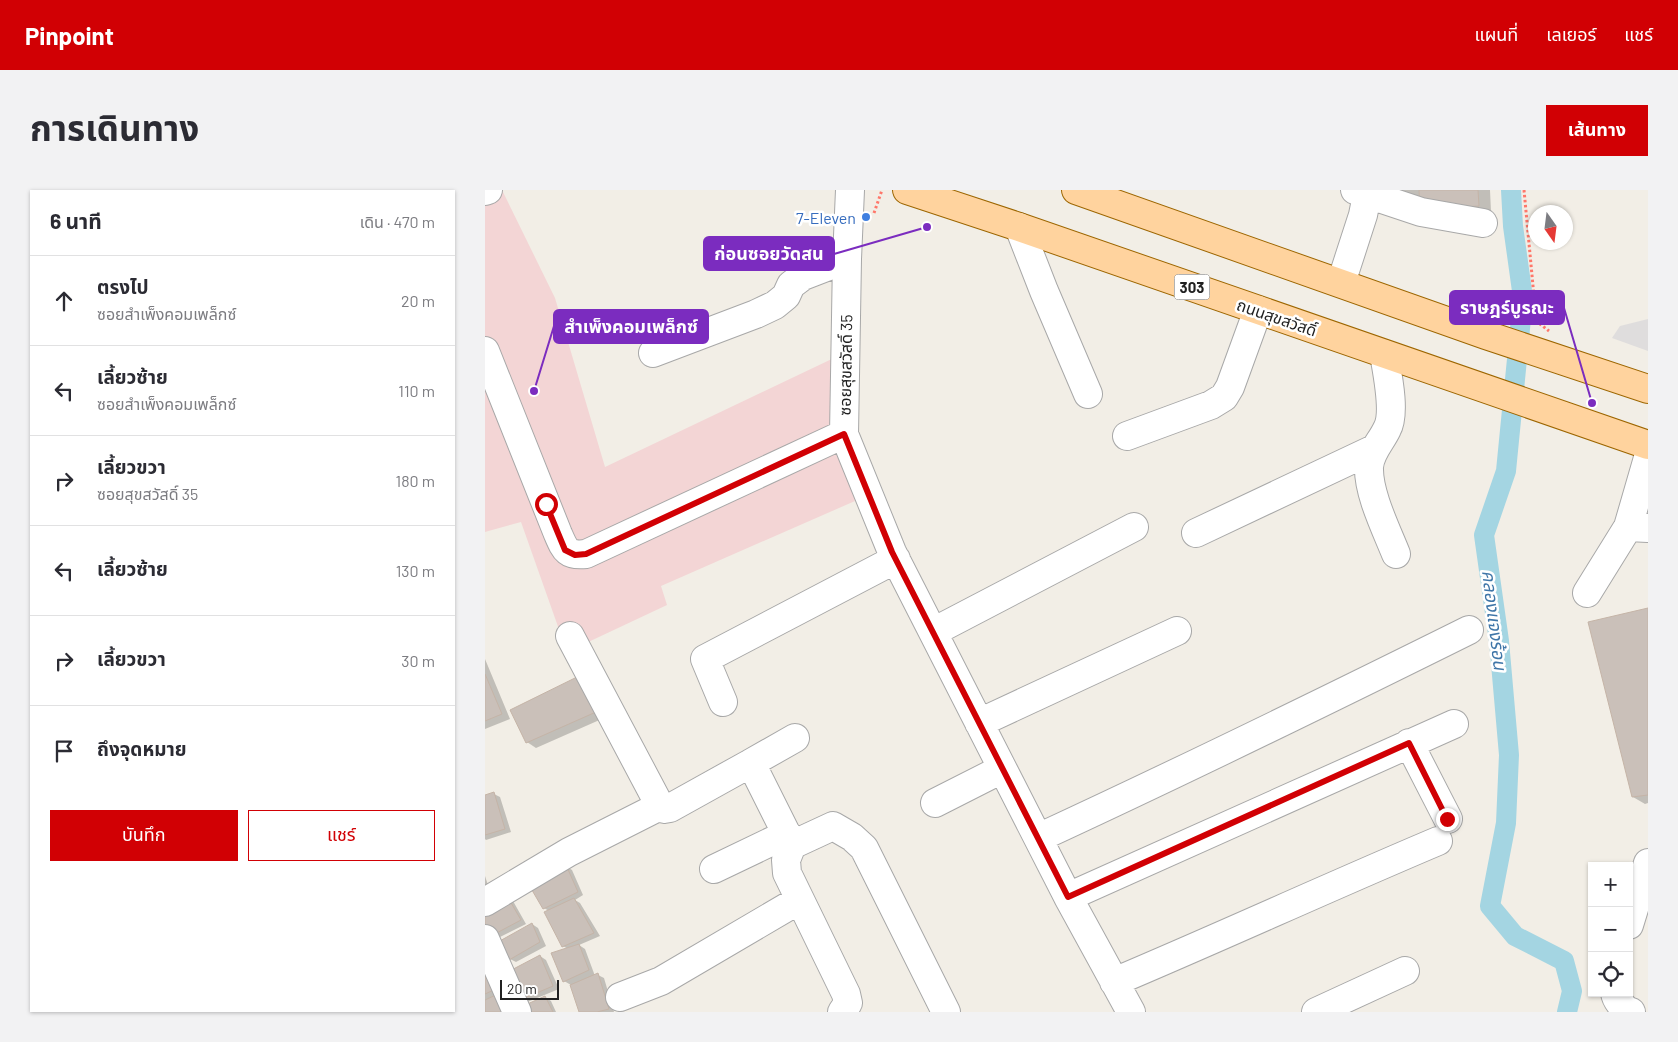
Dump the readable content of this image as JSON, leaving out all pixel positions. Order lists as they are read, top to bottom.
{
  "streets": {
    "main road": ["303", "ถนนสุขสวัสดิ์"],
    "street": ["ซอยสุขสวัสดิ์ 35"]
  },
  "water": ["คลองแจงร้อน"],
  "places": [
    "7-Eleven",
    "ก่อนซอยวัดสน",
    "สำเพ็งคอมเพล็กซ์",
    "ราษฎร์บูรณะ"
  ],
  "scale_bar": "20 m",
  "north": "bottom",
  "page": {
    "header": "Pinpoint",
    "nav": ["แผนที่", "เลเยอร์", "แชร์"],
    "title": "การเดินทาง",
    "buttons": [
      "เส้นทาง",
      ["บันทึก", "แชร์"]
    ],
    "heading": ["6 นาที", "เดิน · 470 m"],
    "list": [
      ["ตรงไป", "ซอยสำเพ็งคอมเพล็กซ์", "20 m"],
      ["เลี้ยวซ้าย", "ซอยสำเพ็งคอมเพล็กซ์", "110 m"],
      ["เลี้ยวขวา", "ซอยสุขสวัสดิ์ 35", "180 m"],
      ["เลี้ยวซ้าย", "130 m"],
      ["เลี้ยวขวา", "30 m"],
      "ถึงจุดหมาย"
    ],
    "map_buttons": ["+", "−"],
    "scale": "20 m"
  }
}
